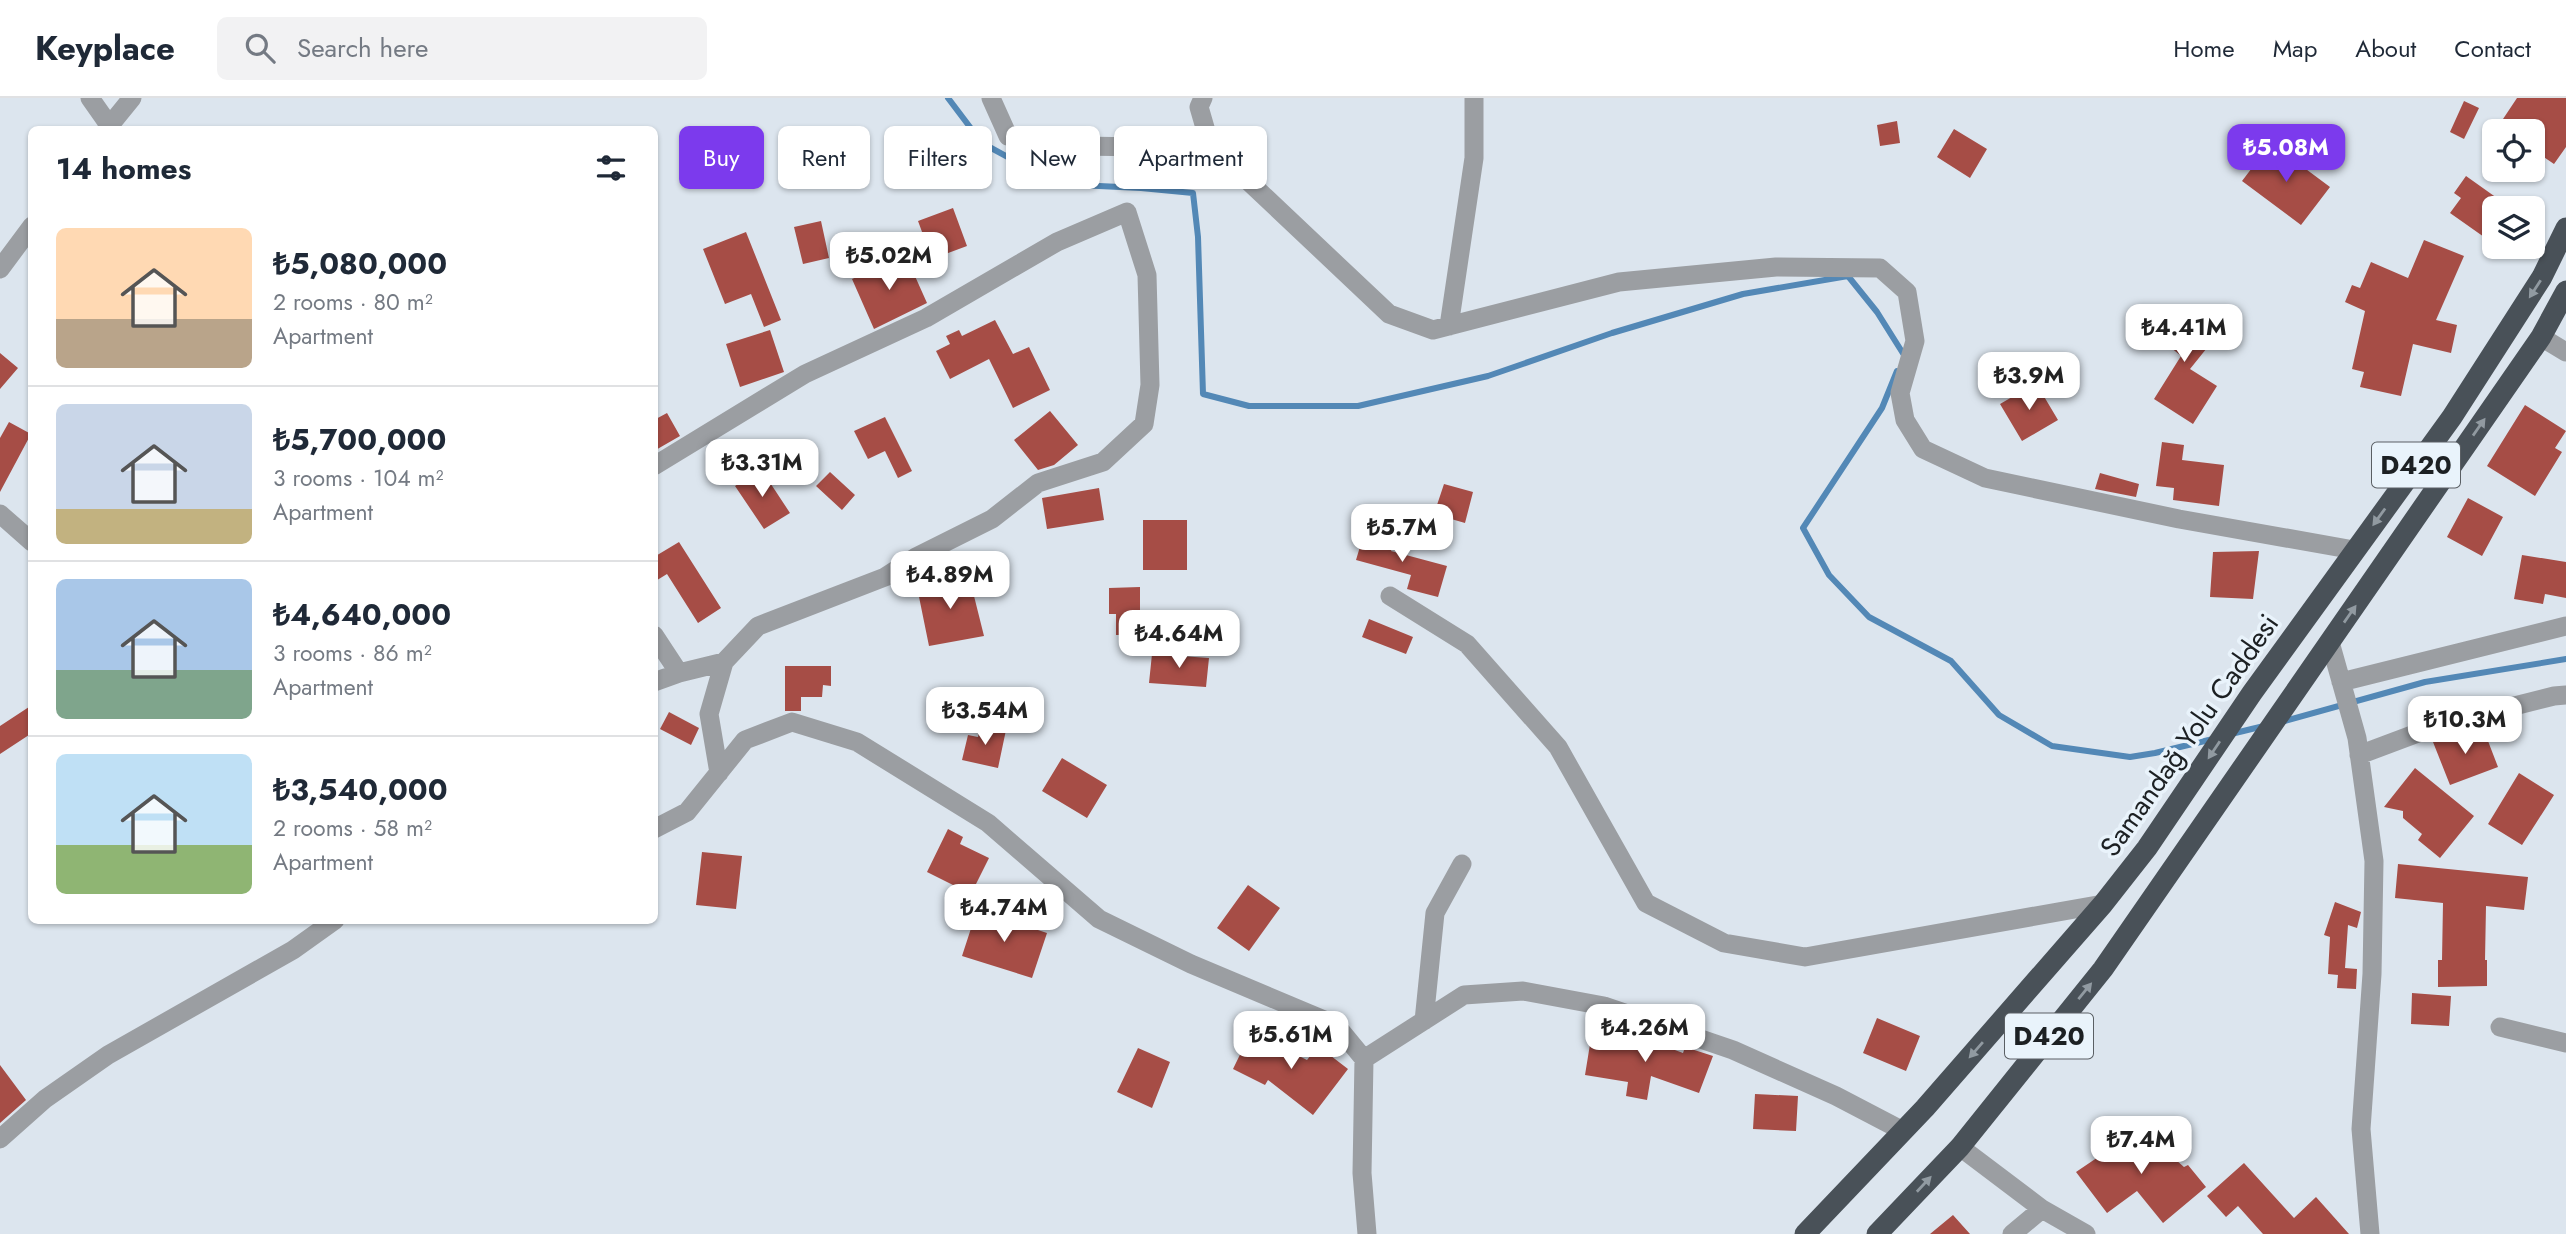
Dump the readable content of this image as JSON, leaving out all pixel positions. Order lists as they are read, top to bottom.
{
  "streets": {
    "highway": ["D420", "Samandağ Yolu Caddesi"]
  },
  "page": {
    "header": "Keyplace",
    "search": "Search here",
    "nav": [
      "Home",
      "Map",
      "About",
      "Contact"
    ],
    "price": [
      "₺5.08M",
      "₺5.02M",
      "₺4.41M",
      "₺3.9M",
      "₺3.31M",
      "₺5.7M",
      "₺4.89M",
      "₺4.64M",
      "₺3.54M",
      "₺10.3M",
      "₺4.74M",
      "₺4.26M",
      "₺5.61M",
      "₺7.4M"
    ],
    "chip": [
      "Buy",
      "Rent",
      "Filters",
      "New",
      "Apartment"
    ],
    "heading": "14 homes",
    "list": [
      {
        "name": "₺5,080,000",
        "note": "2 rooms · 80 m² · Apartment"
      },
      {
        "name": "₺5,700,000",
        "note": "3 rooms · 104 m² · Apartment"
      },
      {
        "name": "₺4,640,000",
        "note": "3 rooms · 86 m² · Apartment"
      },
      {
        "name": "₺3,540,000",
        "note": "2 rooms · 58 m² · Apartment"
      }
    ]
  }
}
